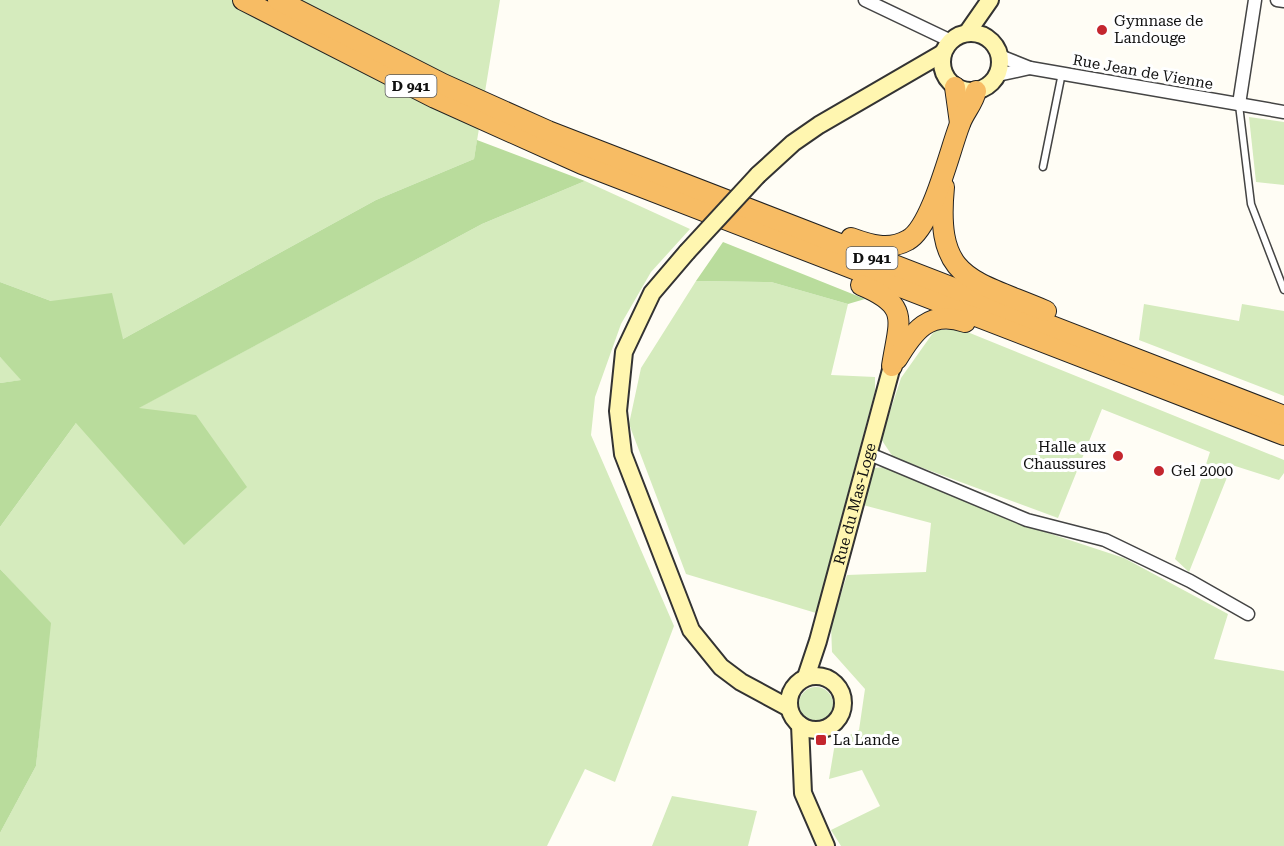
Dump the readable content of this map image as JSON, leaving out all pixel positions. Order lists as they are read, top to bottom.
{
  "streets": {
    "highway": ["D 941"],
    "main road": ["Rue du Mas-Loge"],
    "street": ["Rue Jean de Vienne"]
  },
  "places": {
    "other": ["Gymnase de Landouge", "Halle aux Chaussures", "Gel 2000"],
    "transit": ["La Lande"]
  }
}
